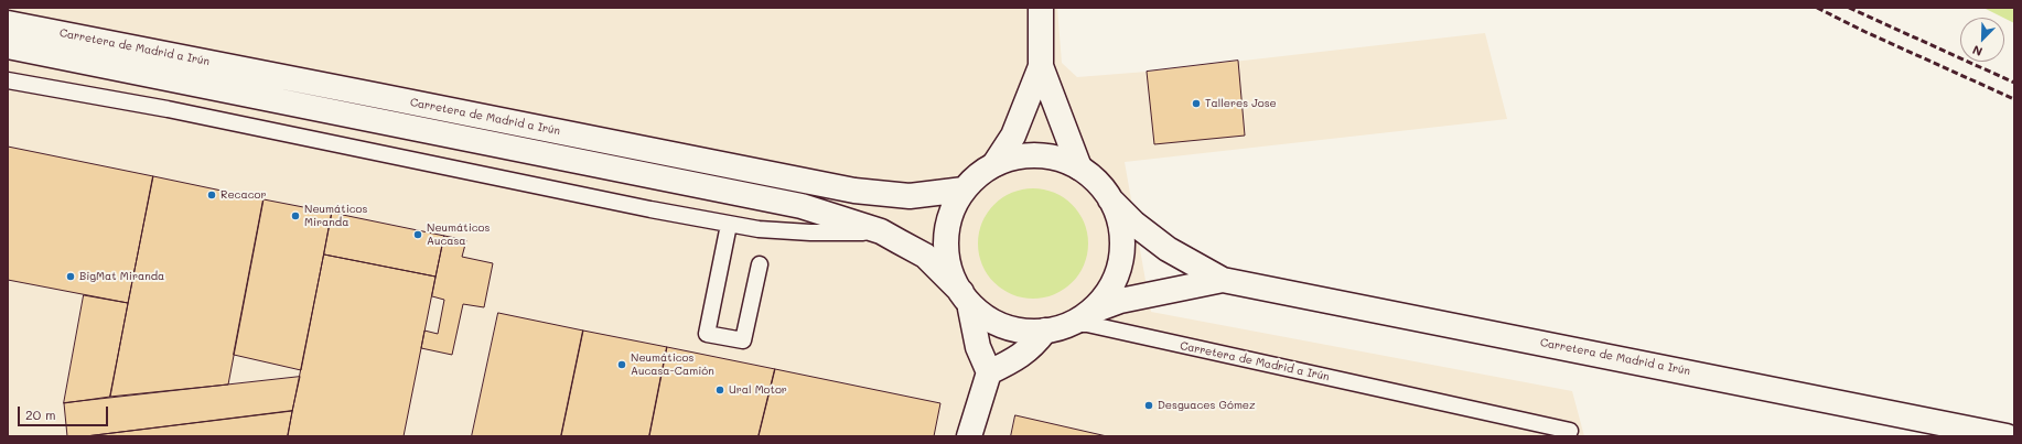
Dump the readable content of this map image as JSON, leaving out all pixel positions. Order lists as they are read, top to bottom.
{
  "streets": {
    "main road": ["Carretera de Madrid a Irún"]
  },
  "places": [
    "Talleres Jose",
    "Recacor",
    "Neumáticos Miranda",
    "Neumáticos Aucasa",
    "BigMat Miranda",
    "Neumáticos Aucasa-Camión",
    "Ural Motor",
    "Desguaces Gómez"
  ],
  "scale_bar": "20 m",
  "north": "bottom left"
}
